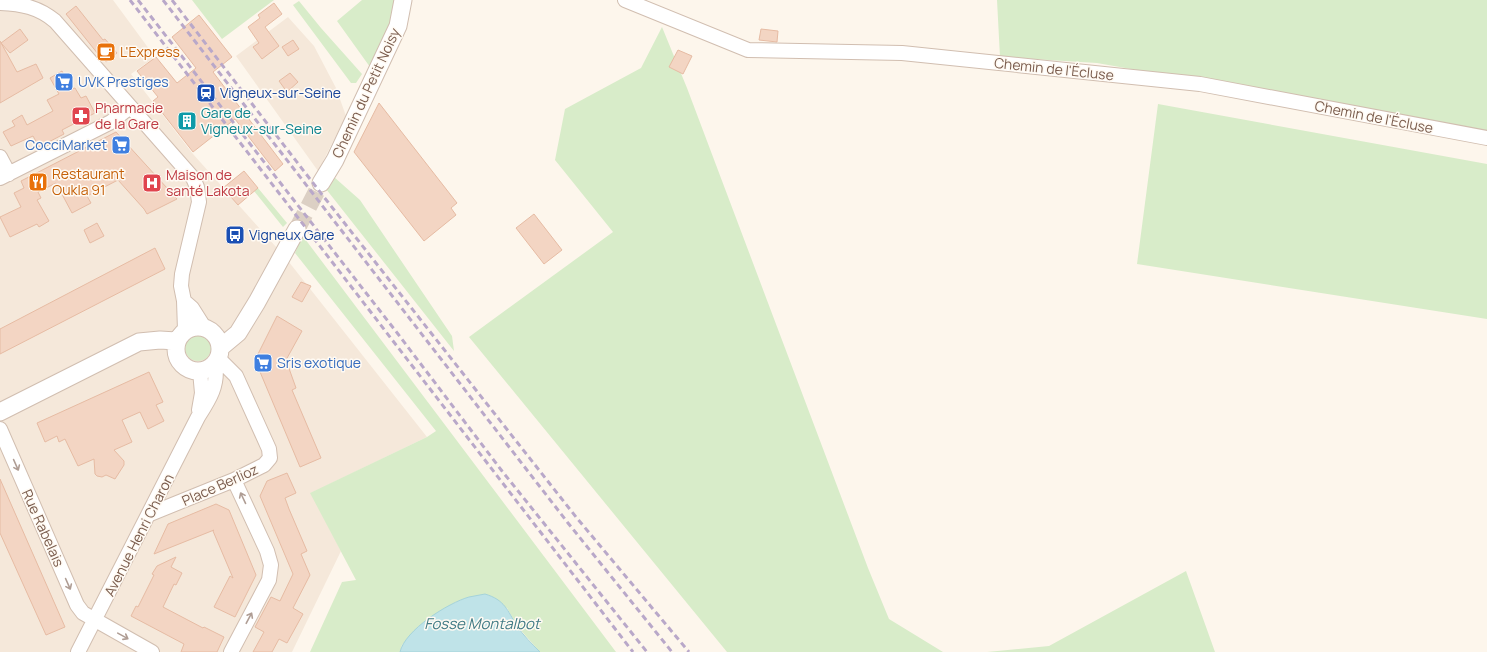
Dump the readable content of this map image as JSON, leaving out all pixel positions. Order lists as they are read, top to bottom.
{
  "streets": {
    "street": [
      "Chemin de l'Écluse",
      "Chemin du Petit Noisy",
      "Place Berlioz",
      "Rue Rabelais",
      "Avenue Henri Charon"
    ]
  },
  "crossings": [
    ["Place Berlioz", "Avenue Henri Charon"],
    ["Rue Rabelais", "Avenue Henri Charon"]
  ],
  "one_way": ["Rue Rabelais"],
  "water": ["Fosse Montalbot"],
  "places": {
    "cafe": ["L'Express"],
    "supermarket": ["UVK Prestiges", "CocciMarket", "Sris exotique"],
    "station": ["Vigneux-sur-Seine"],
    "pharmacy": ["Pharmacie de la Gare"],
    "building": ["Gare de Vigneux-sur-Seine"],
    "restaurant": ["Restaurant Oukla 91"],
    "hospital": ["Maison de santé Lakota"],
    "bus stop": ["Vigneux Gare"]
  }
}
